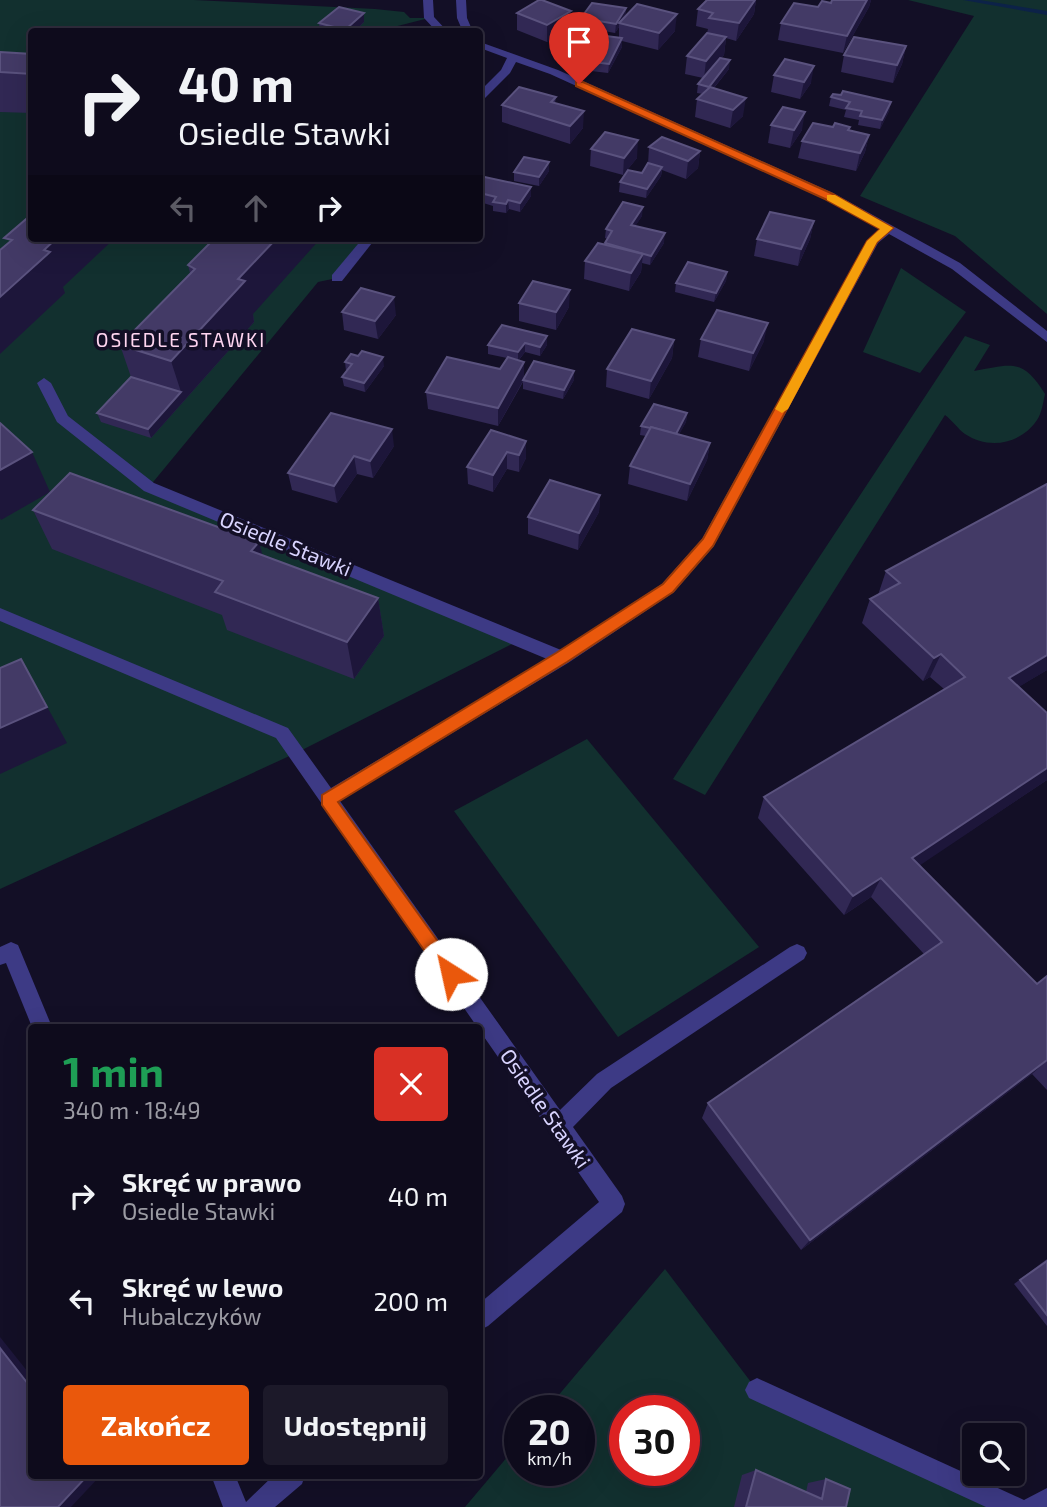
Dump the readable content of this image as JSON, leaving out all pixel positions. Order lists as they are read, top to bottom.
{
  "streets": {
    "street": ["Osiedle Stawki"]
  },
  "districts": ["OSIEDLE STAWKI"],
  "page": {
    "turn": ["40 m", "Osiedle Stawki"],
    "heading": ["1 min", "340 m · 18:49"],
    "list": [
      {
        "name": "Skręć w prawo",
        "note": "Osiedle Stawki",
        "value": "40 m"
      },
      {
        "name": "Skręć w lewo",
        "note": "Hubalczyków",
        "value": "200 m"
      }
    ],
    "buttons": ["Zakończ", "Udostępnij"],
    "speed": "20 km/h",
    "limit": "30"
  }
}
